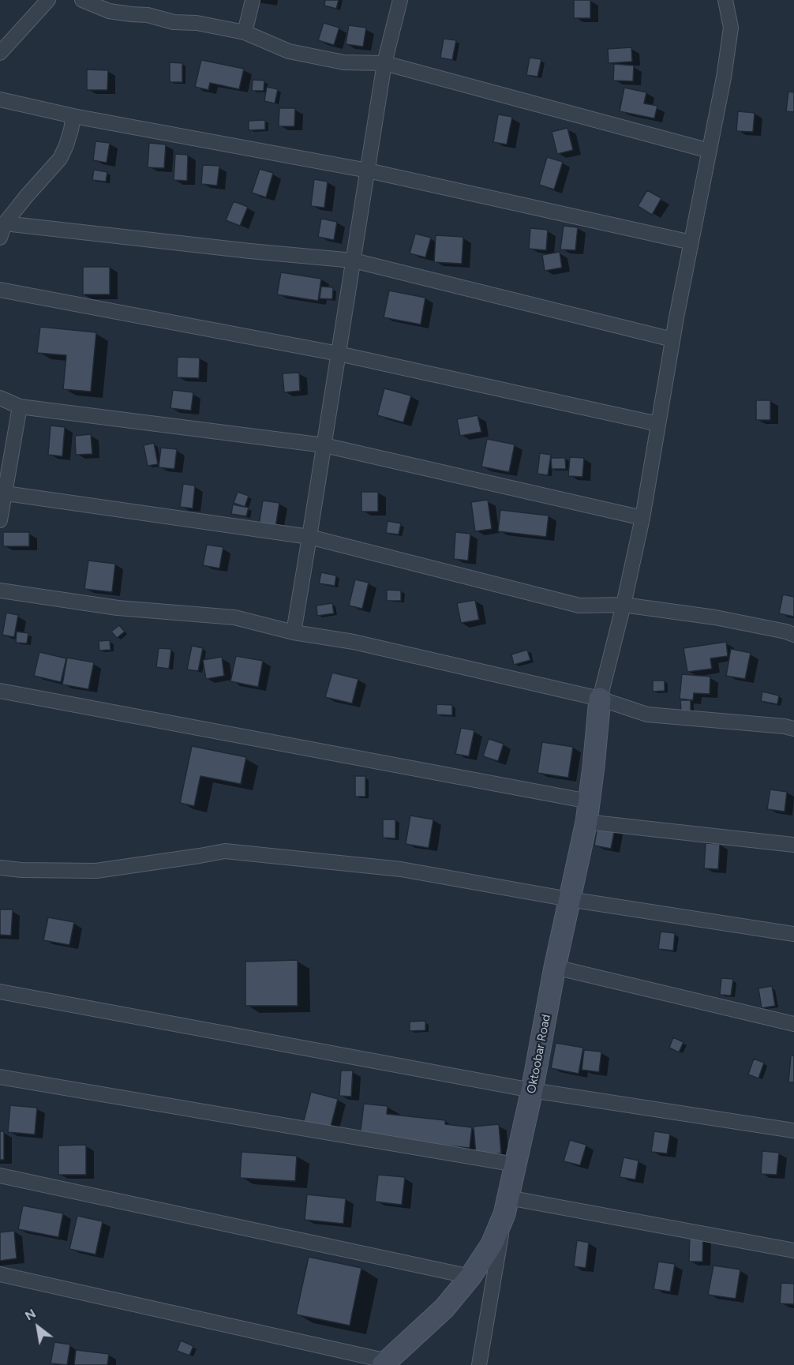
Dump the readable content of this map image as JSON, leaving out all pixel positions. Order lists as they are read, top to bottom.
{
  "streets": {
    "street": ["Oktoobar Road"]
  },
  "north": "top left"
}
